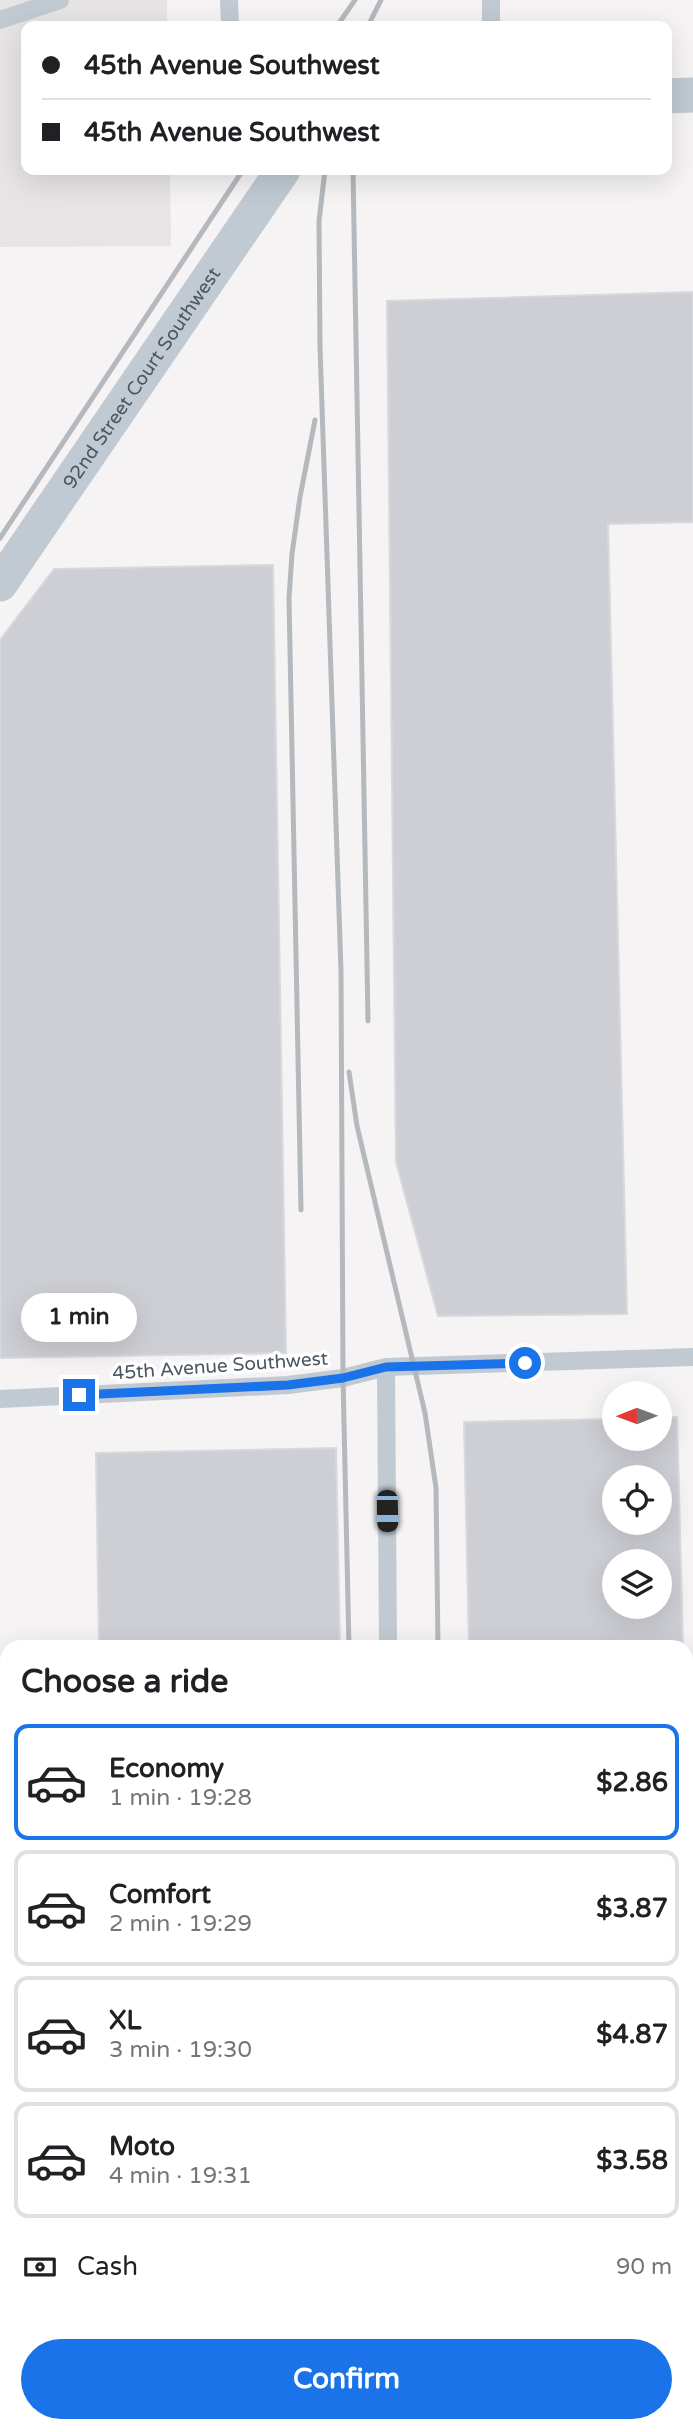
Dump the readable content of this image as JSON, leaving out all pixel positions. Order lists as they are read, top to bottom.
{
  "streets": {
    "street": ["92nd Street Court Southwest"],
    "lane": ["45th Avenue Southwest"]
  },
  "north": "left",
  "page": {
    "banner": ["45th Avenue Southwest", "45th Avenue Southwest"],
    "bubble": "1 min",
    "heading": "Choose a ride",
    "list": [
      {
        "name": "Economy",
        "note": "1 min · 19:28",
        "value": "$2.86"
      },
      {
        "name": "Comfort",
        "note": "2 min · 19:29",
        "value": "$3.87"
      },
      {
        "name": "XL",
        "note": "3 min · 19:30",
        "value": "$4.87"
      },
      {
        "name": "Moto",
        "note": "4 min · 19:31",
        "value": "$3.58"
      }
    ],
    "pay": ["Cash", "90 m"],
    "buttons": "Confirm"
  }
}
